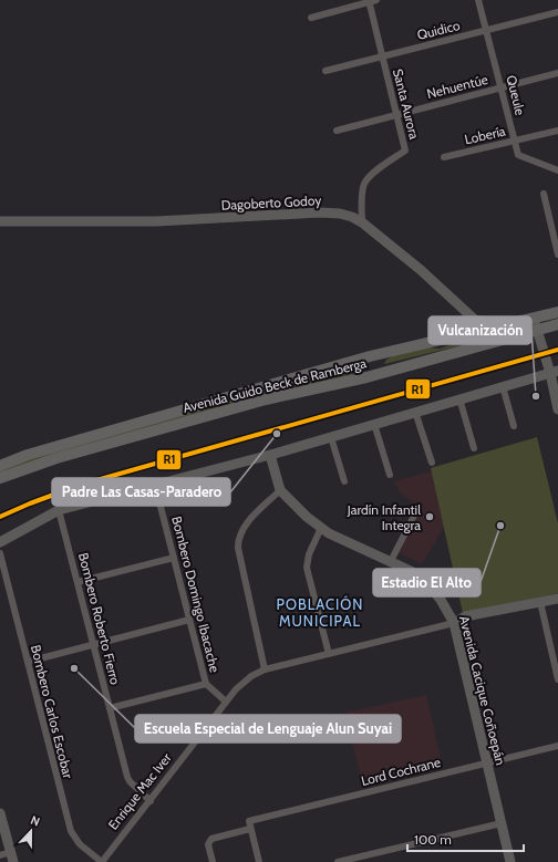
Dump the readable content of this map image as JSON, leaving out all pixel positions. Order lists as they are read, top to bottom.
{
  "streets": {
    "main road": ["Avenida Guido Beck de Ramberga"],
    "street": [
      "Quidico",
      "Nehuentúe",
      "Queule",
      "Santa Aurora",
      "Lobería",
      "Dagoberto Godoy",
      "Bombero Domingo Ibacache",
      "Bombero Roberto Fierro",
      "Avenida Cacique Coñoepán",
      "Bombero Carlos Escobar",
      "Lord Cochrane",
      "Enrique Mac Iver"
    ]
  },
  "crossings": [
    ["Quidico", "Queule"],
    ["Quidico", "Santa Aurora"],
    ["Nehuentúe", "Queule"],
    ["Nehuentúe", "Santa Aurora"],
    ["Queule", "Lobería"],
    ["Santa Aurora", "Dagoberto Godoy"],
    ["Dagoberto Godoy", "Avenida Guido Beck de Ramberga"],
    ["Bombero Domingo Ibacache", "Enrique Mac Iver"],
    ["Bombero Roberto Fierro", "Enrique Mac Iver"],
    ["Avenida Cacique Coñoepán", "Lord Cochrane"],
    ["Avenida Cacique Coñoepán", "Enrique Mac Iver"],
    ["Bombero Carlos Escobar", "Enrique Mac Iver"]
  ],
  "districts": ["POBLACIÓN MUNICIPAL"],
  "places": [
    "Vulcanización",
    "Padre Las Casas-Paradero",
    "Jardín Infantil Integra",
    "Estadio El Alto",
    "Escuela Especial de Lenguaje Alun Suyai"
  ],
  "lines": ["transit line R1"],
  "scale_bar": "100 m",
  "north": "top"
}
